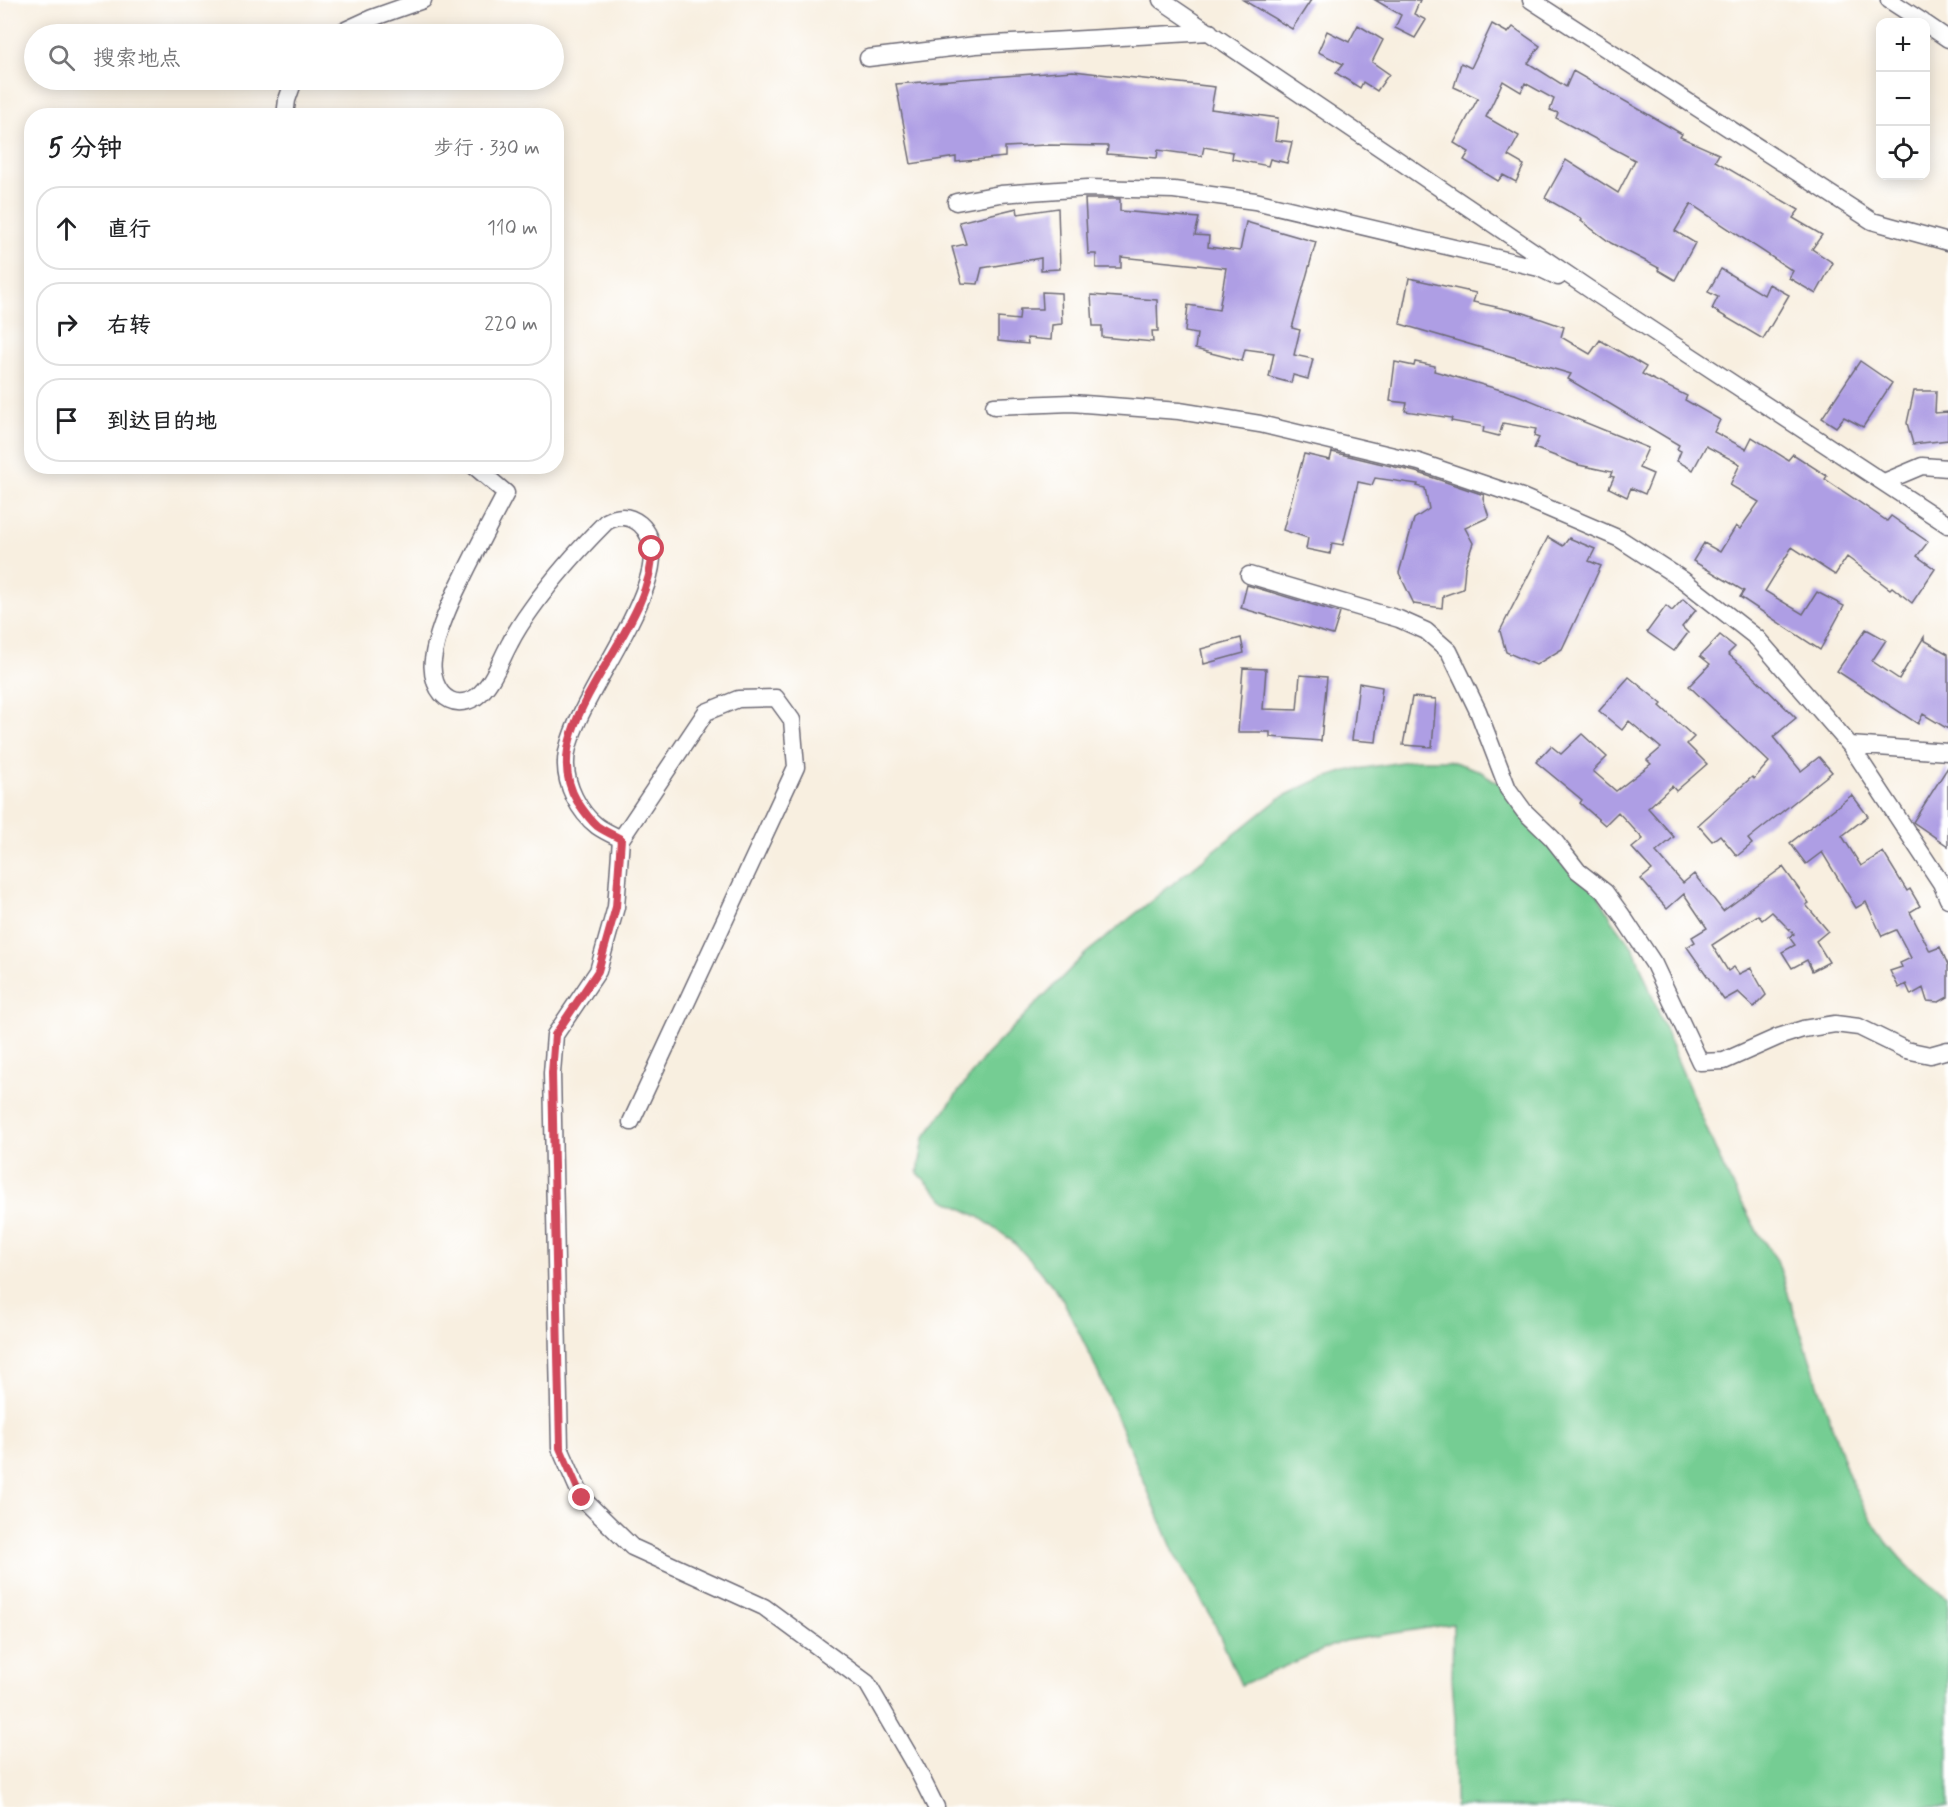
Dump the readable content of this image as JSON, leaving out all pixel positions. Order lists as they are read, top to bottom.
{
  "page": {
    "map_buttons": ["+", "−"],
    "search": "搜索地点",
    "heading": ["5 分钟", "步行 · 330 m"],
    "list": [
      ["直行", "110 m"],
      ["右转", "220 m"],
      "到达目的地"
    ]
  }
}
